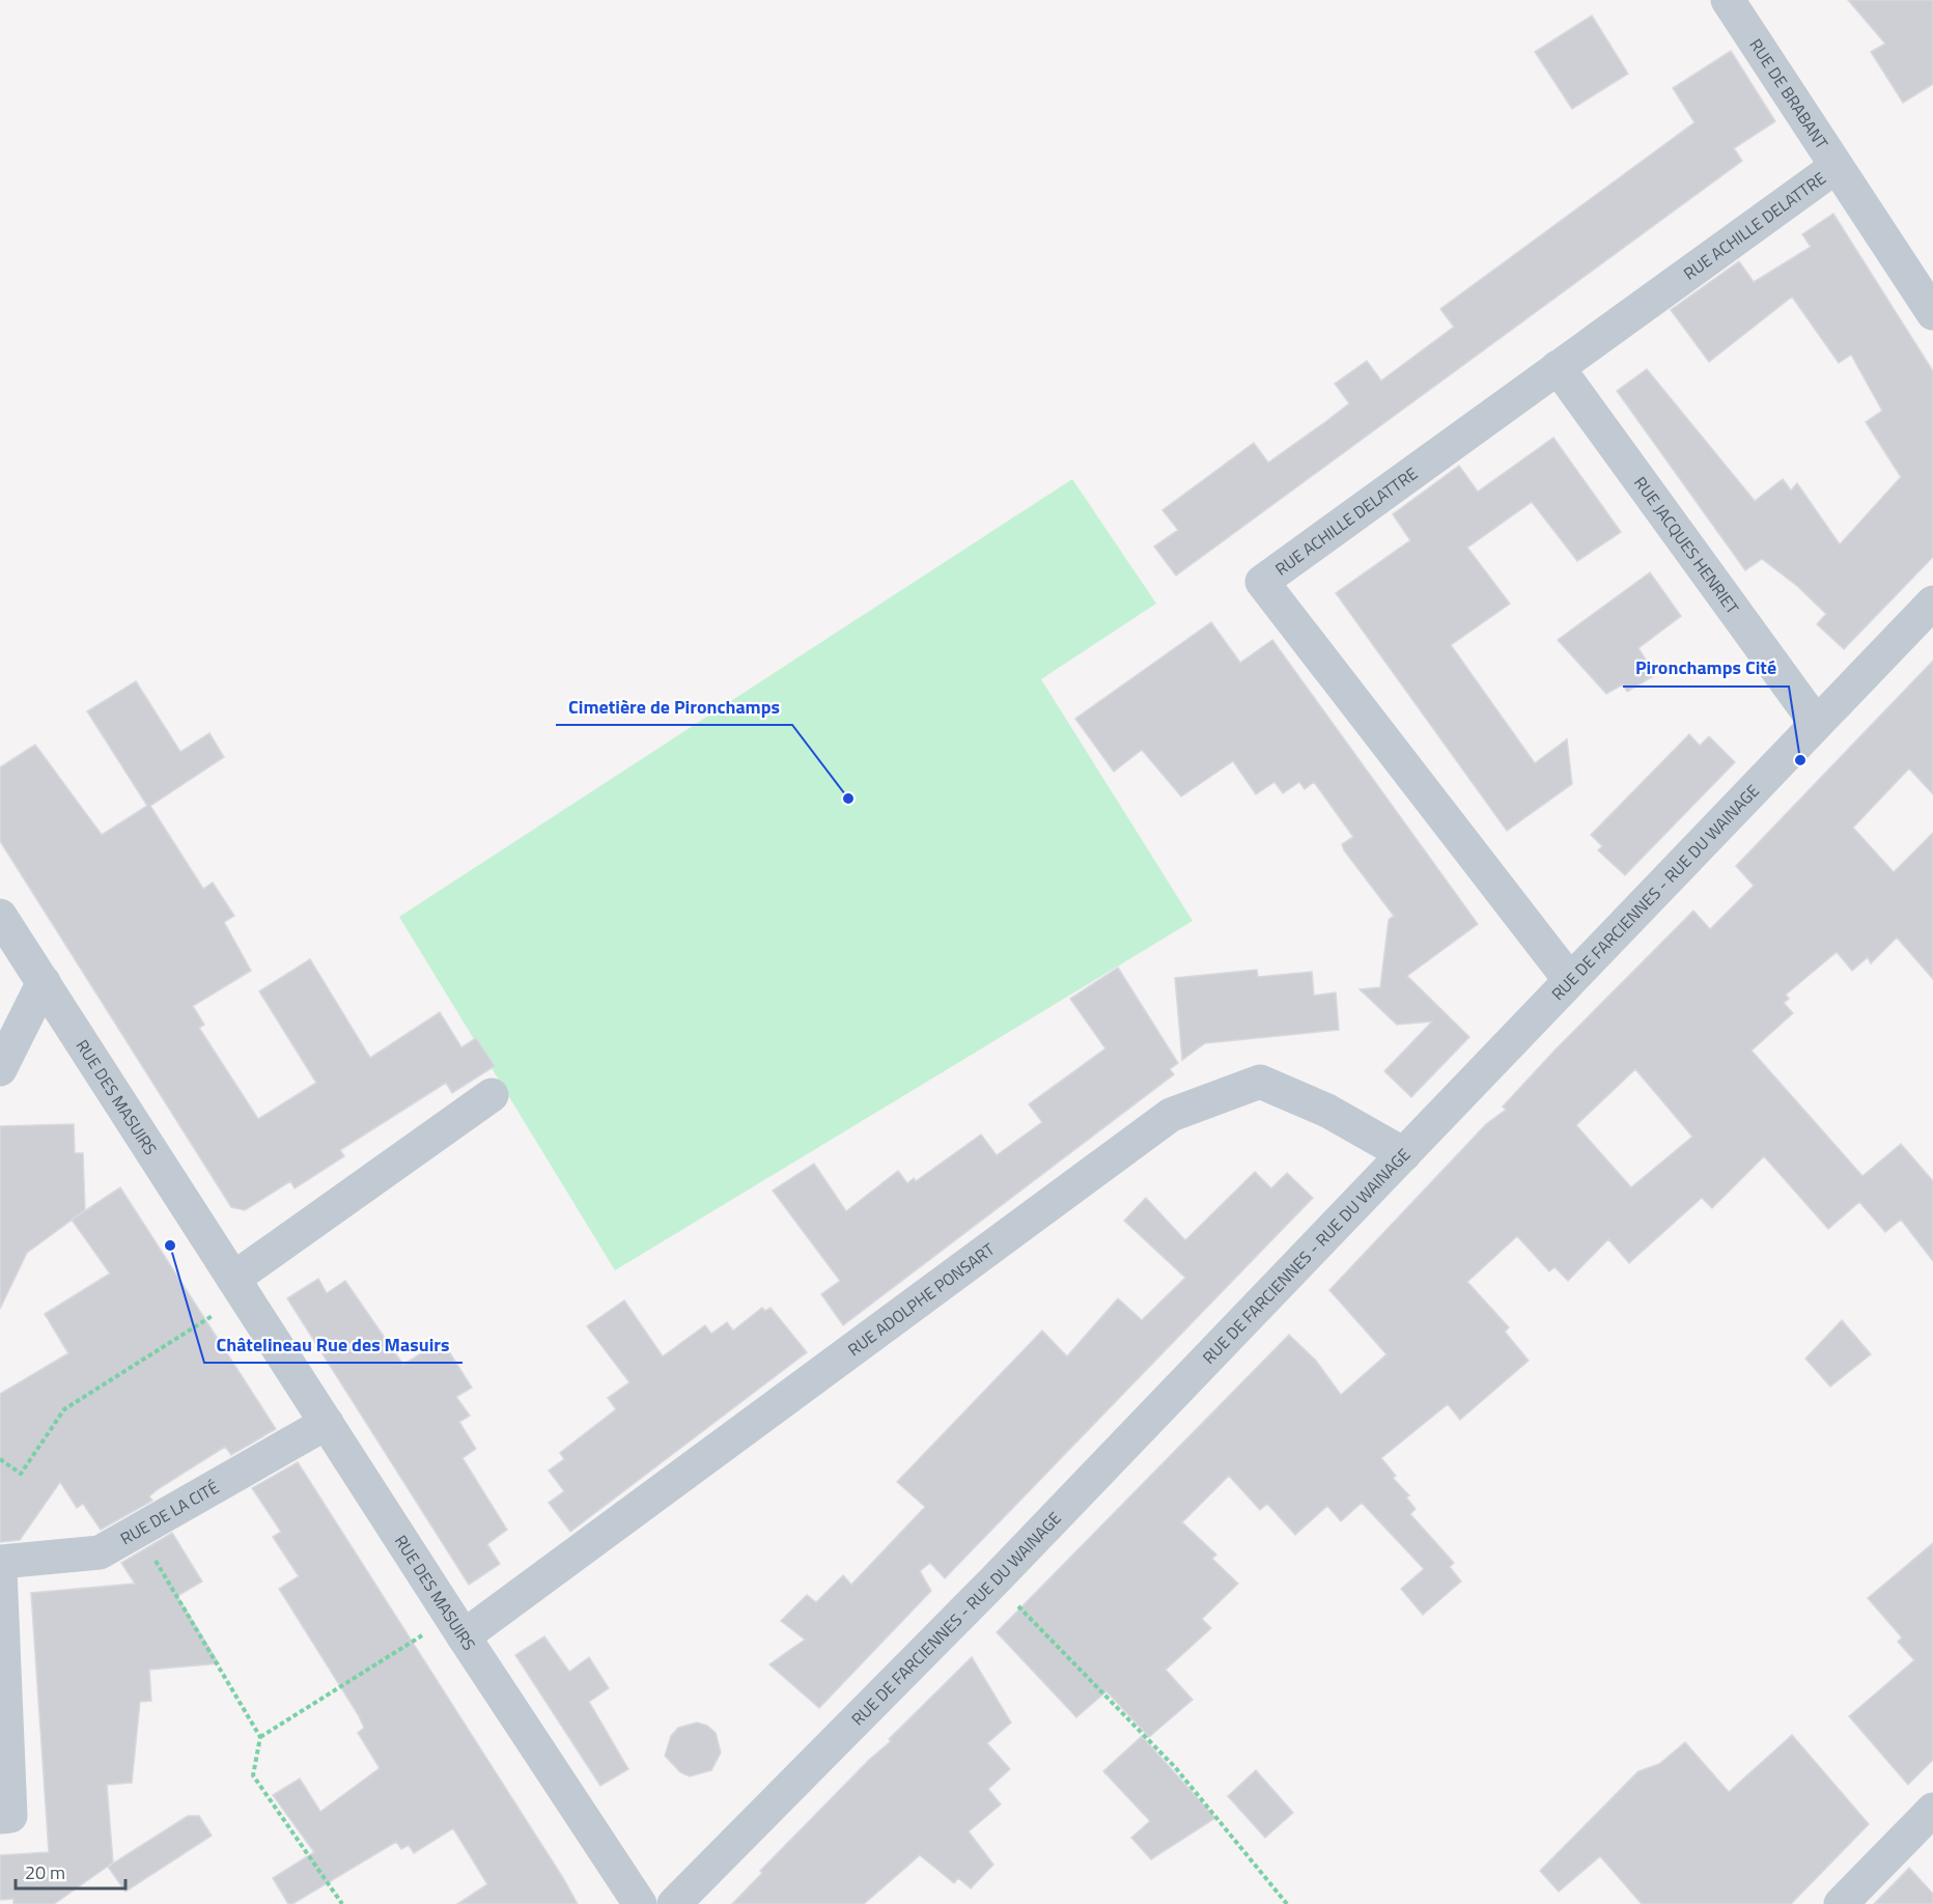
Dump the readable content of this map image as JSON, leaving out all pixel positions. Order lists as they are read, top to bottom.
{
  "streets": {
    "street": [
      "RUE DE BRABANT",
      "RUE ACHILLE DELATTRE",
      "RUE JACQUES HENRIET",
      "RUE DE FARCIENNES - RUE DU WAINAGE",
      "RUE DES MASUIRS",
      "RUE ADOLPHE PONSART",
      "RUE DE LA CITÉ"
    ]
  },
  "crossings": [
    ["RUE DE BRABANT", "RUE ACHILLE DELATTRE"],
    ["RUE ACHILLE DELATTRE", "RUE JACQUES HENRIET"],
    ["RUE ACHILLE DELATTRE", "RUE DE FARCIENNES - RUE DU WAINAGE"],
    ["RUE JACQUES HENRIET", "RUE DE FARCIENNES - RUE DU WAINAGE"],
    ["RUE DE FARCIENNES - RUE DU WAINAGE", "RUE ADOLPHE PONSART"],
    ["RUE DES MASUIRS", "RUE ADOLPHE PONSART"],
    ["RUE DES MASUIRS", "RUE DE LA CITÉ"]
  ],
  "places": ["Pironchamps Cité", "Cimetière de Pironchamps", "Châtelineau Rue des Masuirs"],
  "scale_bar": "20 m"
}
